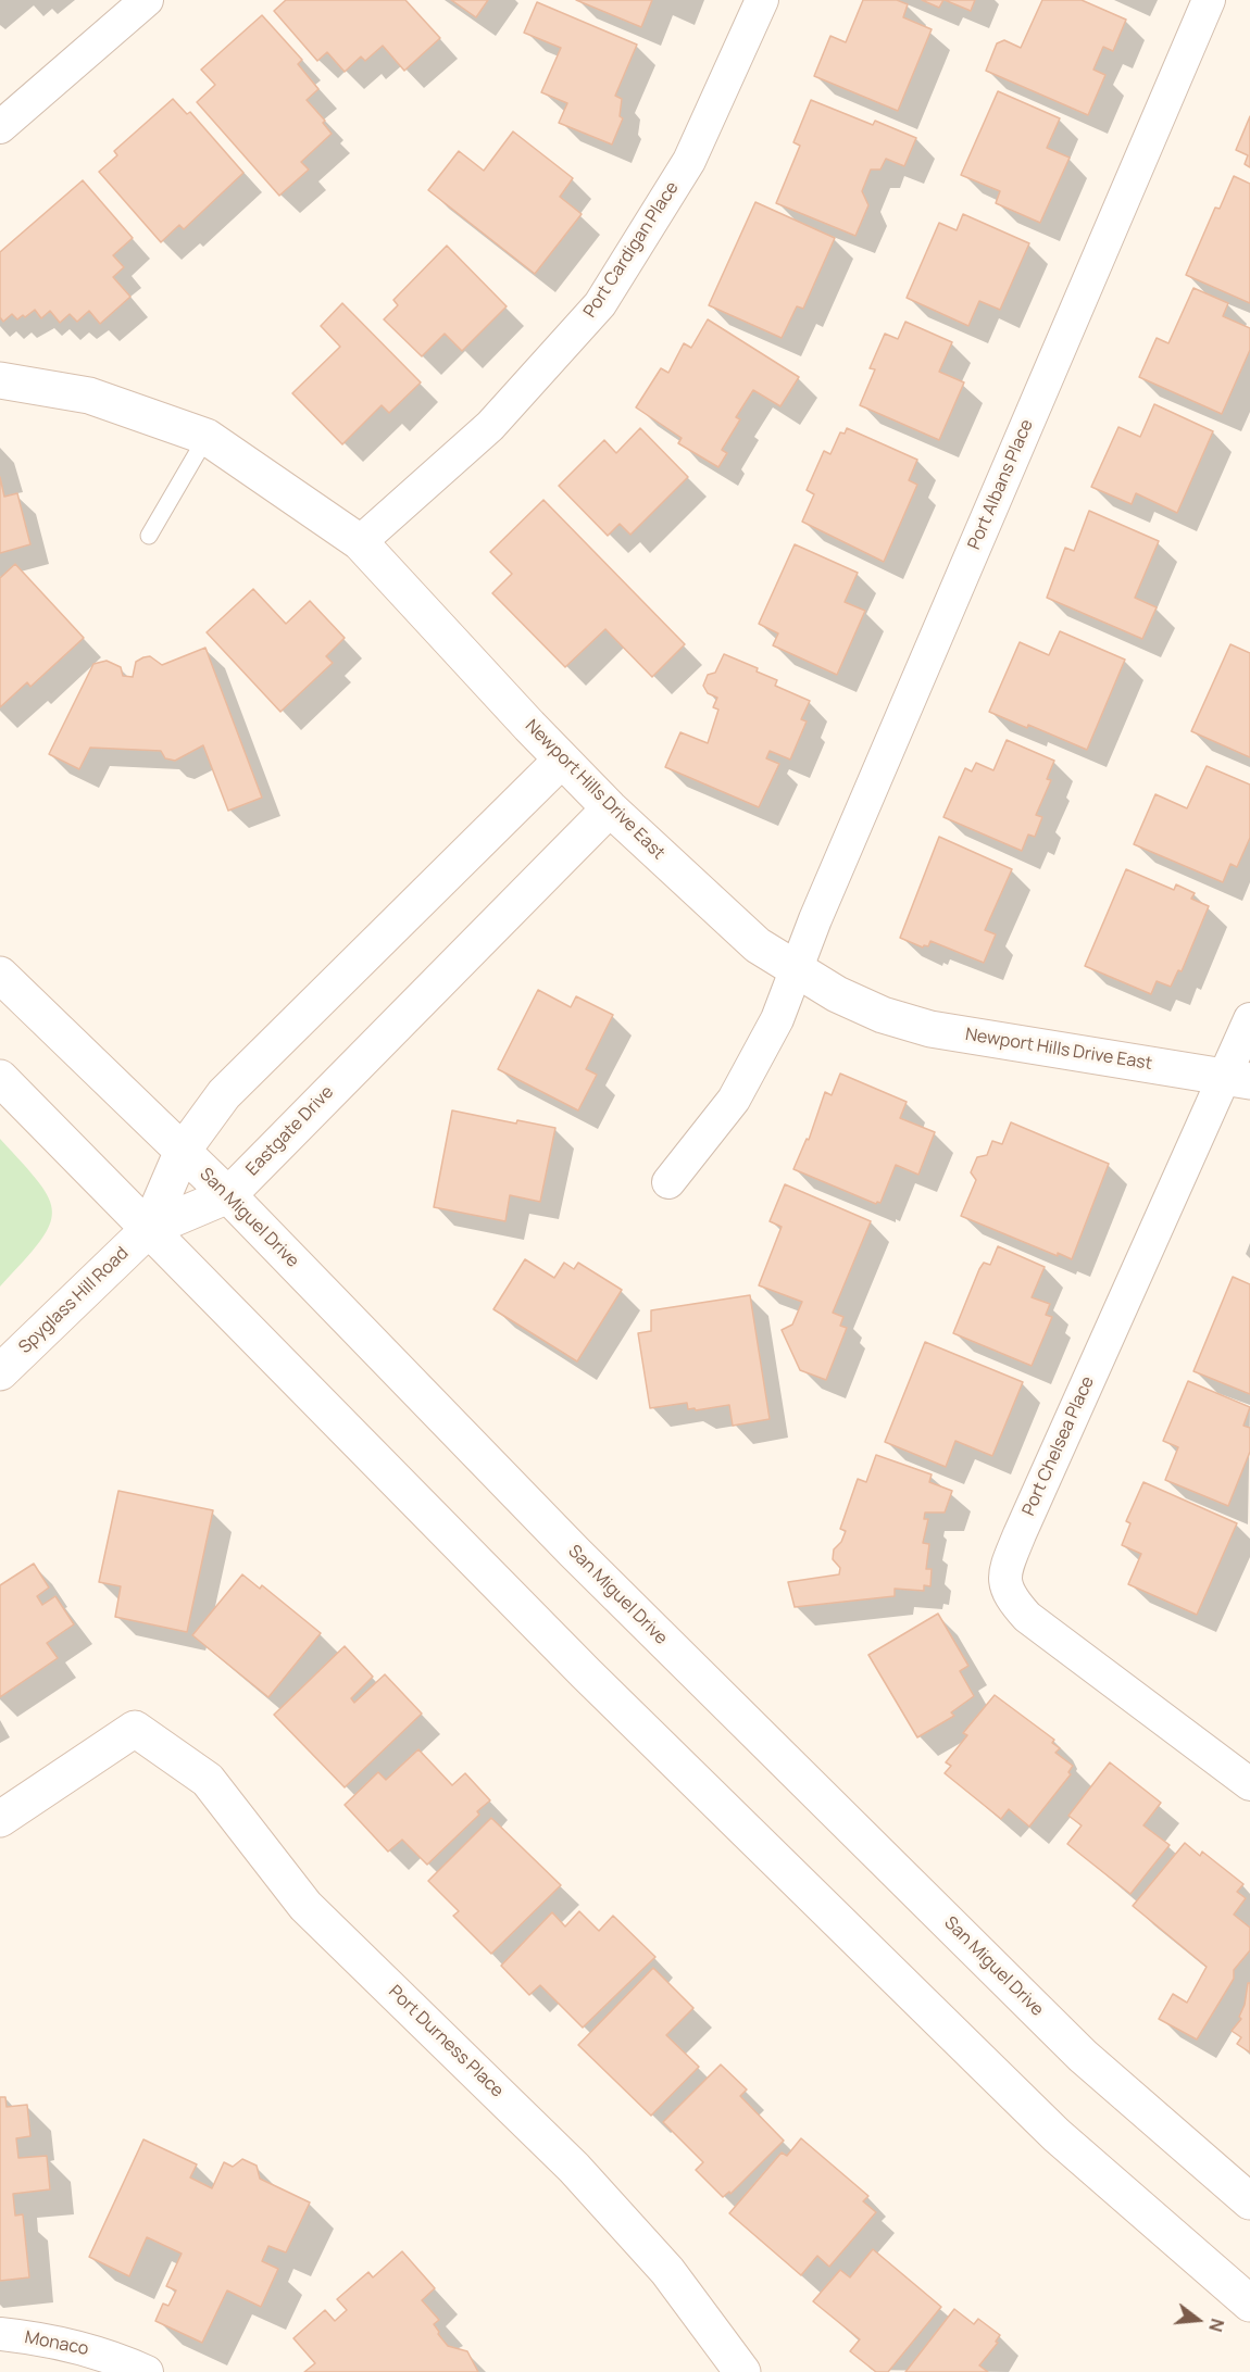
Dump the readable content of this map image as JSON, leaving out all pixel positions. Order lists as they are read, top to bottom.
{
  "streets": {
    "main road": [
      "Newport Hills Drive East",
      "Eastgate Drive",
      "San Miguel Drive",
      "Spyglass Hill Road",
      "Port Durness Place"
    ],
    "street": [
      "Port Cardigan Place",
      "Port Albans Place",
      "Port Chelsea Place",
      "Monaco"
    ]
  },
  "crossings": [
    ["Port Cardigan Place", "Newport Hills Drive East"],
    ["Port Albans Place", "Newport Hills Drive East"],
    ["Newport Hills Drive East", "Eastgate Drive"],
    ["Newport Hills Drive East", "Port Chelsea Place"],
    ["Eastgate Drive", "San Miguel Drive"],
    ["Eastgate Drive", "Spyglass Hill Road"]
  ],
  "north": "right"
}
